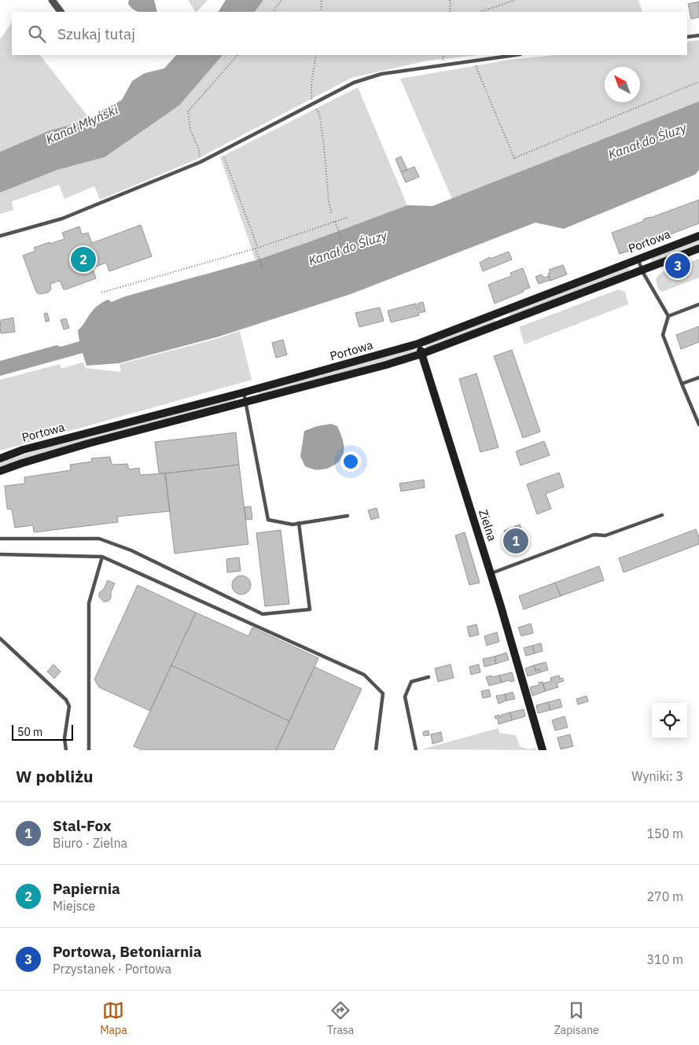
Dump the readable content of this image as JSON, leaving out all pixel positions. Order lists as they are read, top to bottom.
{
  "streets": {
    "street": ["Portowa", "Zielna"]
  },
  "crossings": [
    ["Portowa", "Zielna"]
  ],
  "water": ["Kanał Młyński", "Kanał do Śluzy"],
  "scale_bar": "50 m",
  "north": "top left",
  "page": {
    "search": "Szukaj tutaj",
    "pins": ["2", "3", "1"],
    "scale": "50 m",
    "heading": ["W pobliżu", "Wyniki: 3"],
    "list": [
      {
        "mark": "1",
        "name": "Stal-Fox",
        "note": "Biuro · Zielna",
        "value": "150 m"
      },
      {
        "mark": "2",
        "name": "Papiernia",
        "note": "Miejsce",
        "value": "270 m"
      },
      {
        "mark": "3",
        "name": "Portowa, Betoniarnia",
        "note": "Przystanek · Portowa",
        "value": "310 m"
      }
    ],
    "nav": ["Mapa", "Trasa", "Zapisane"]
  }
}
